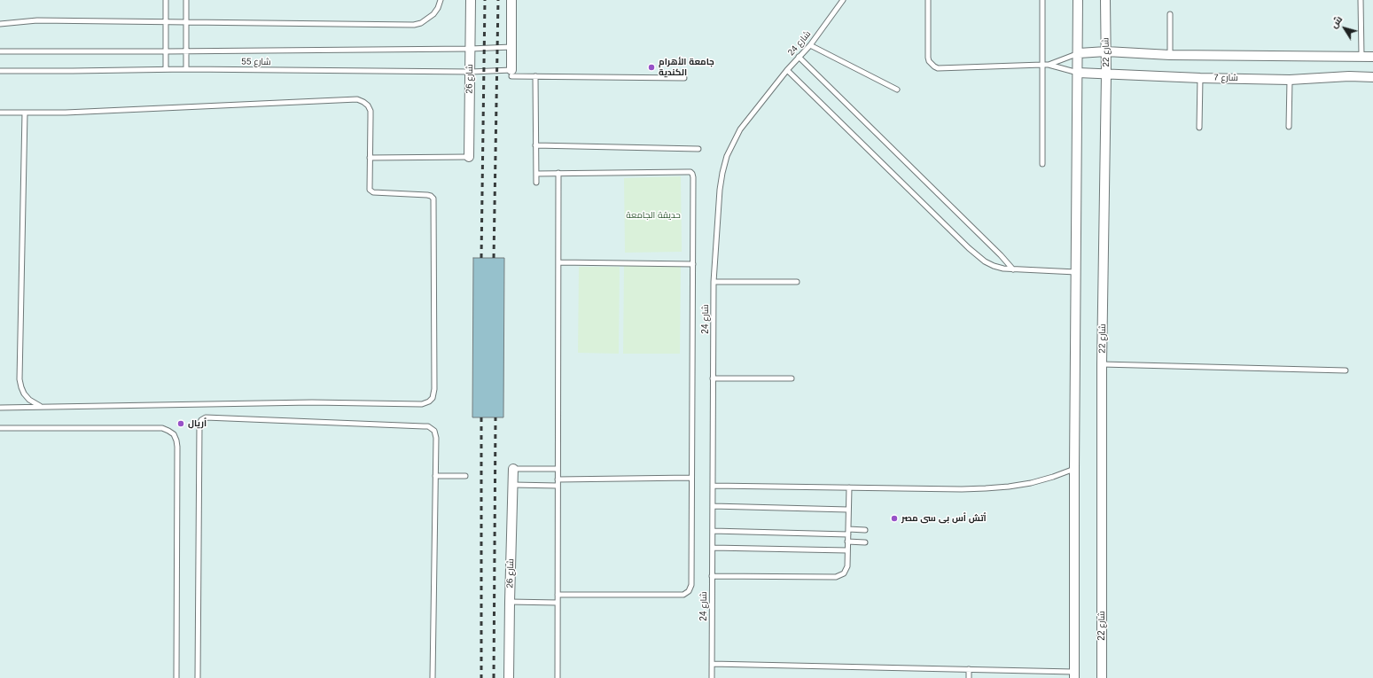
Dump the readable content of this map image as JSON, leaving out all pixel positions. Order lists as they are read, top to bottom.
{
  "streets": {
    "street": ["شارع 22", "شارع 7", "شارع 26"],
    "lane": ["شارع 24", "شارع 55"]
  },
  "crossings": [
    ["شارع 22", "شارع 7"],
    ["شارع 55", "شارع 26"]
  ],
  "parks": ["حديقة الجامعة"],
  "places": ["جامعة الأهرام الكندية", "أريال", "أتش أس بى سى مصر"],
  "north": "top left"
}
